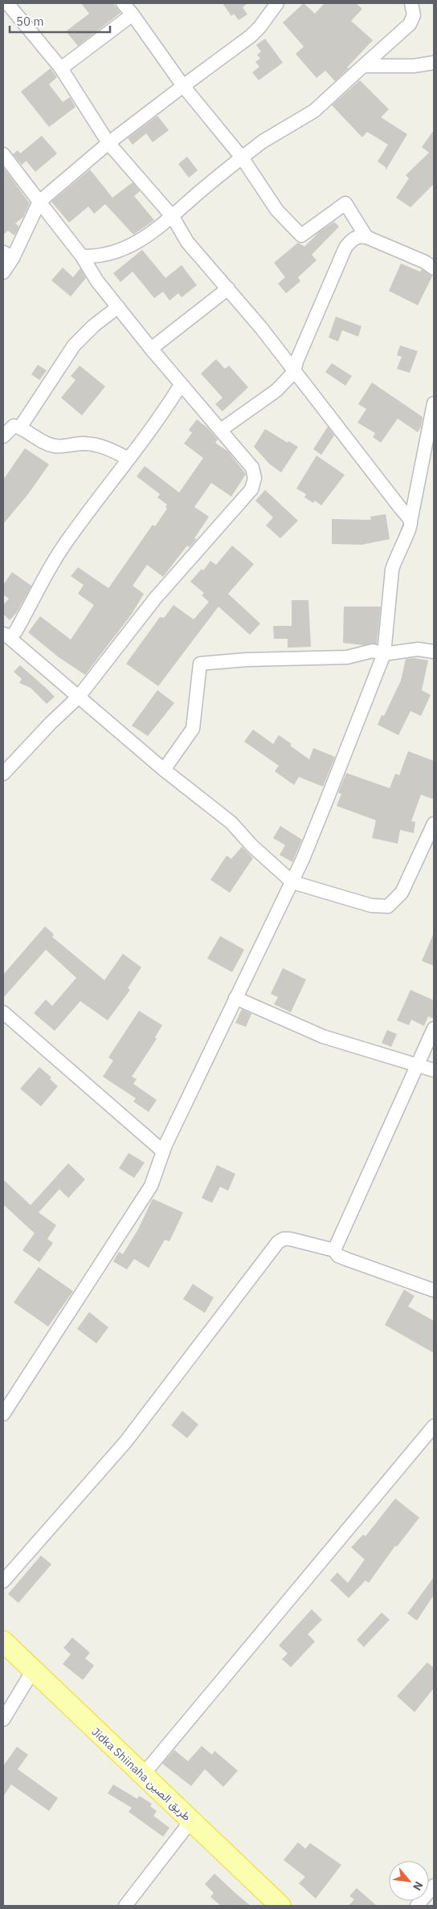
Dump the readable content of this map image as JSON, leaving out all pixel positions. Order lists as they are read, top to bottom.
{
  "streets": {
    "main road": ["Jidka Shiinaha طريق الصين"]
  },
  "scale_bar": "50 m",
  "north": "bottom right"
}
